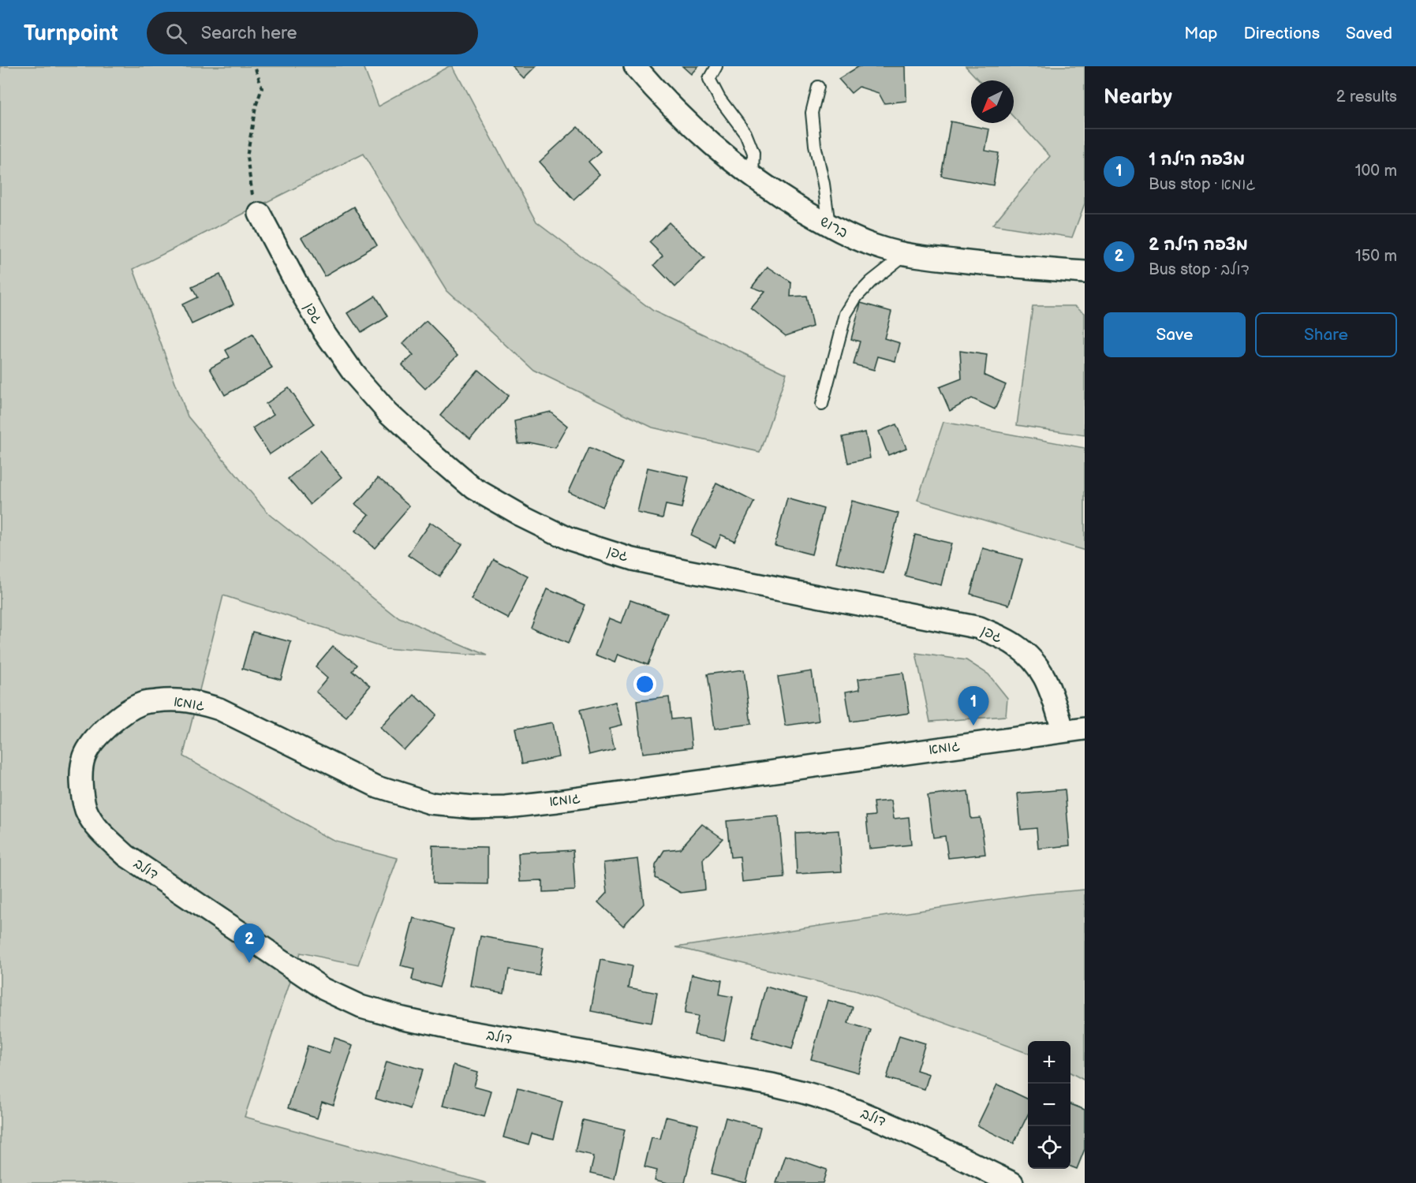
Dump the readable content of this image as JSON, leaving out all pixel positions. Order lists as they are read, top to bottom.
{
  "streets": {
    "street": [
      "ברוש",
      "גפן",
      "גומא",
      "דולב"
    ]
  },
  "crossings": [
    ["גפן", "גומא"],
    ["גומא", "דולב"]
  ],
  "north": "bottom left",
  "page": {
    "header": "Turnpoint",
    "search": "Search here",
    "nav": ["Map", "Directions", "Saved"],
    "heading": ["Nearby", "2 results"],
    "list": [
      {
        "mark": "1",
        "name": "מצפה הילה 1",
        "note": "Bus stop · גומא",
        "value": "100 m"
      },
      {
        "mark": "2",
        "name": "מצפה הילה 2",
        "note": "Bus stop · דולב",
        "value": "150 m"
      }
    ],
    "buttons": ["Save", "Share"],
    "pins": ["1", "2"],
    "map_buttons": ["+", "−"]
  }
}
